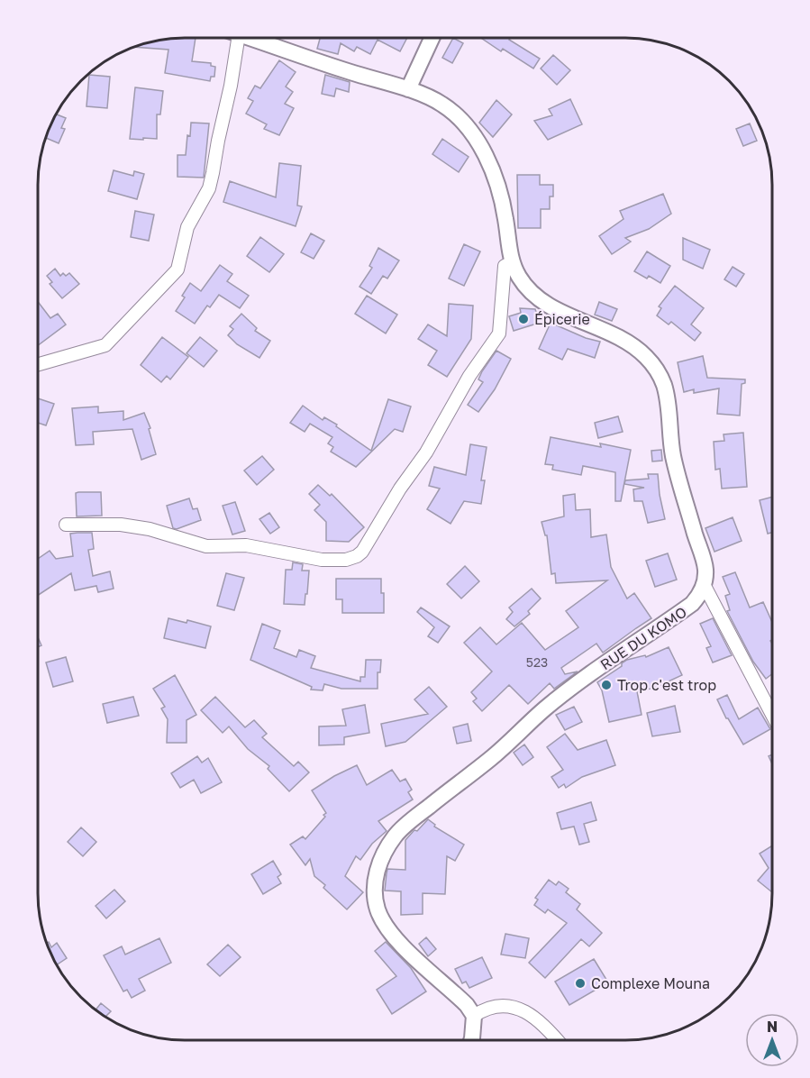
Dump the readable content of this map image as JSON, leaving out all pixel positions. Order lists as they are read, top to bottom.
{
  "streets": {
    "street": ["RUE DU KOMO"]
  },
  "places": ["Épicerie", "Trop c'est trop", "Complexe Mouna"],
  "house_numbers": ["523"],
  "north": "top"
}
